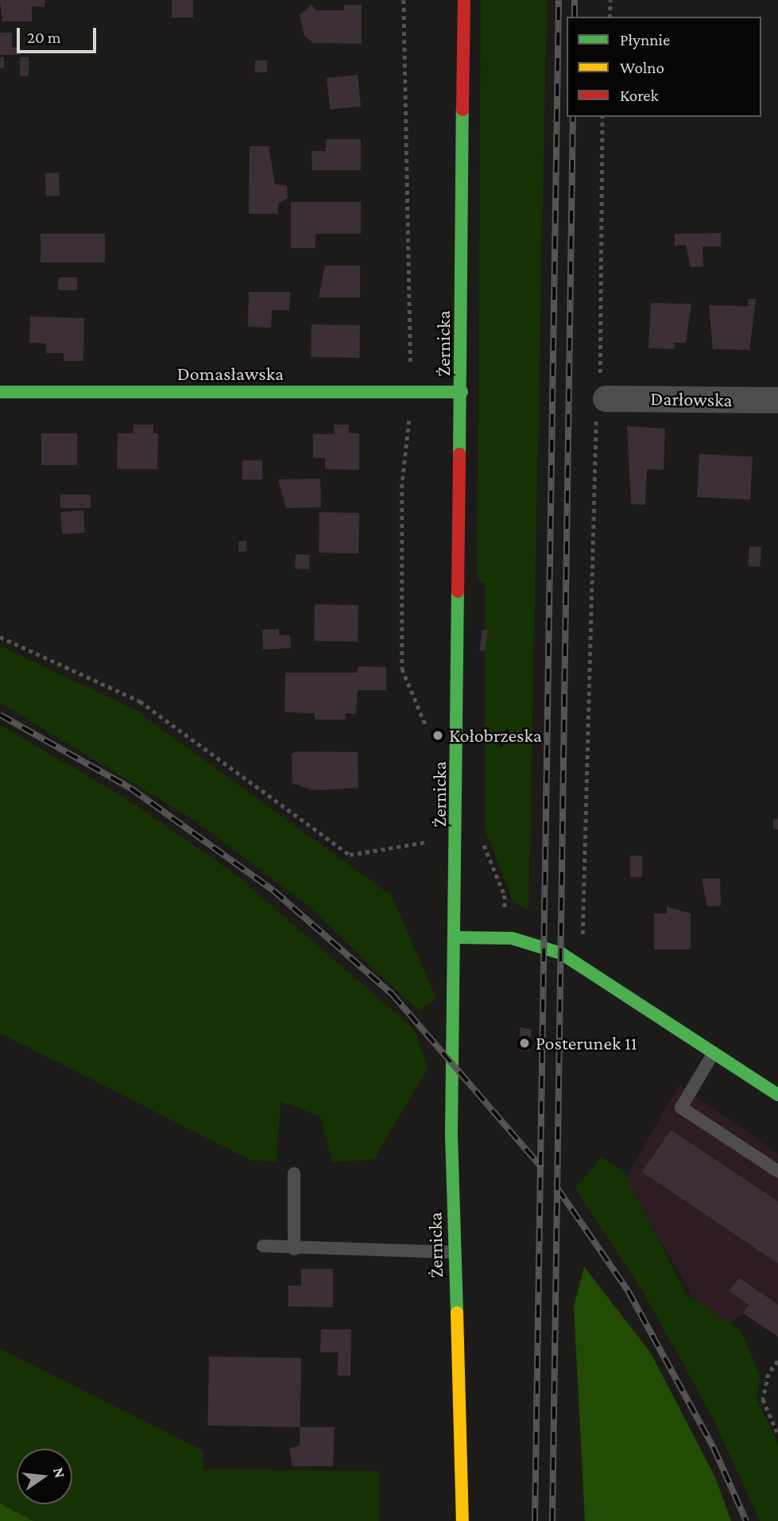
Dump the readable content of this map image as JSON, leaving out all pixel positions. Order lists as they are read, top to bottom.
{
  "streets": {
    "street": ["Żernicka", "Domasławska", "Darłowska"]
  },
  "crossings": [
    ["Żernicka", "Domasławska"]
  ],
  "places": ["Kołobrzeska", "Posterunek 11"],
  "legend": ["Płynnie", "Wolno", "Korek"],
  "scale_bar": "20 m",
  "north": "right"
}
